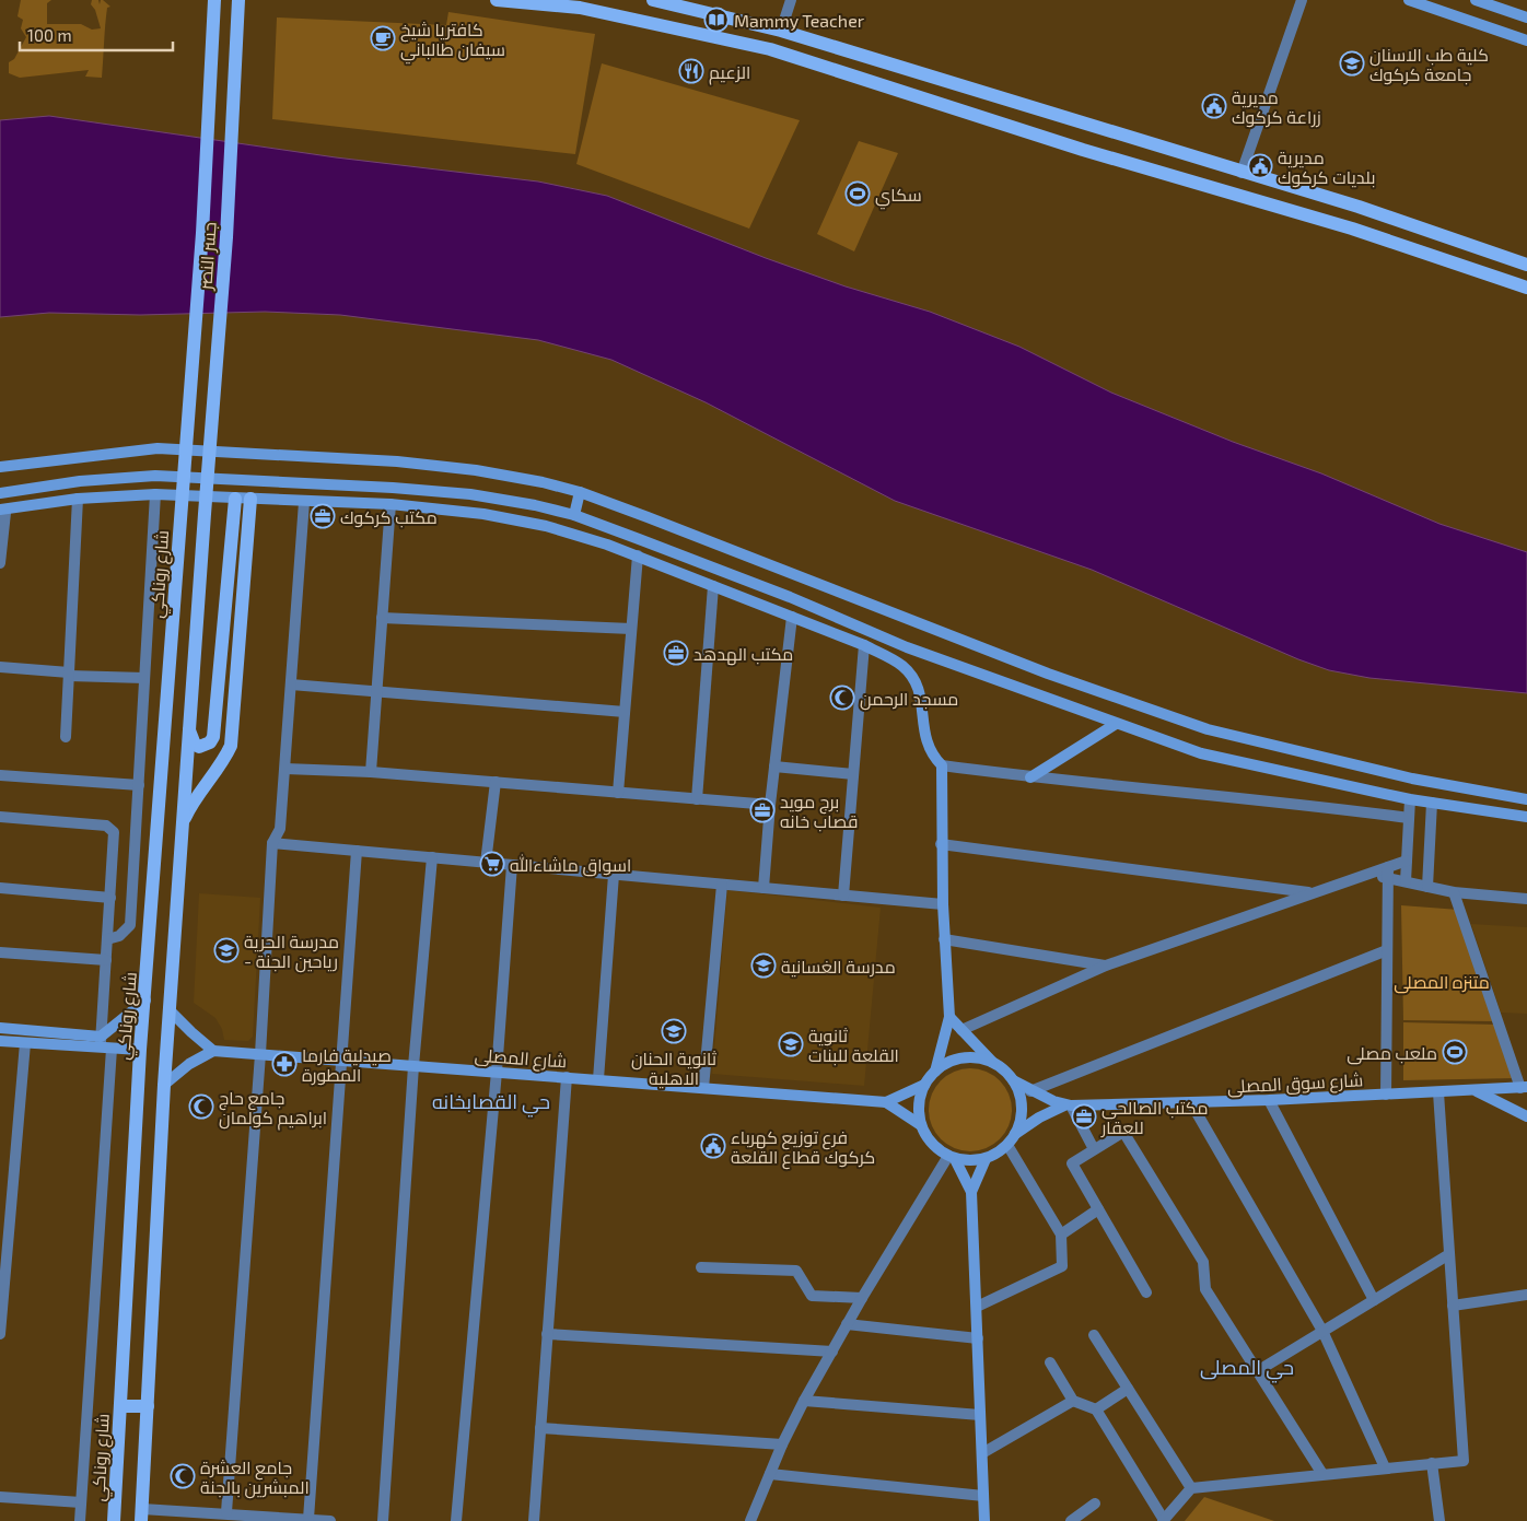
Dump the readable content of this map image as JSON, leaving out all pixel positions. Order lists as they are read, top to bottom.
{
  "streets": {
    "main road": ["جسر النصر", "شارع روناكي"],
    "street": ["شارع المصلى", "شارع سوق المصلى"]
  },
  "crossings": [
    ["جسر النصر", "شارع روناكي"],
    ["شارع المصلى", "شارع سوق المصلى"]
  ],
  "districts": ["حي القصابخانه", "حي المصلى"],
  "parks": ["متنزه المصلى"],
  "places": {
    "library": ["Mammy Teacher"],
    "cafe": ["كافتريا شيخ سيفان طالباني"],
    "school or university": [
      "كلية طب الاسنان جامعة كركوك",
      "مدرسة الحرية - رياحين الجنة",
      "مدرسة الغسانية",
      "ثانوية الحنان الاهلية",
      "ثانوية القلعة للبنات"
    ],
    "restaurant": ["الزعيم"],
    "public building": ["مديرية زراعة كركوك", "مديرية بلديات كركوك", "فرع توزيع كهرباء كركوك قطاع القلعة"],
    "sports": ["سكاي", "ملعب مصلى"],
    "office": [
      "مكتب كركوك",
      "مكتب الهدهد",
      "برج مويد قصاب خانه",
      "مكتب الصالحي للعقار"
    ],
    "mosque": ["مسجد الرحمن", "جامع حاج ابراهيم كولمان", "جامع العشرة المبشرين بالجنة"],
    "supermarket": ["اسواق ماشاءالله"],
    "pharmacy": ["صيدلية فارما المطورة"]
  },
  "scale_bar": "100 m"
}
